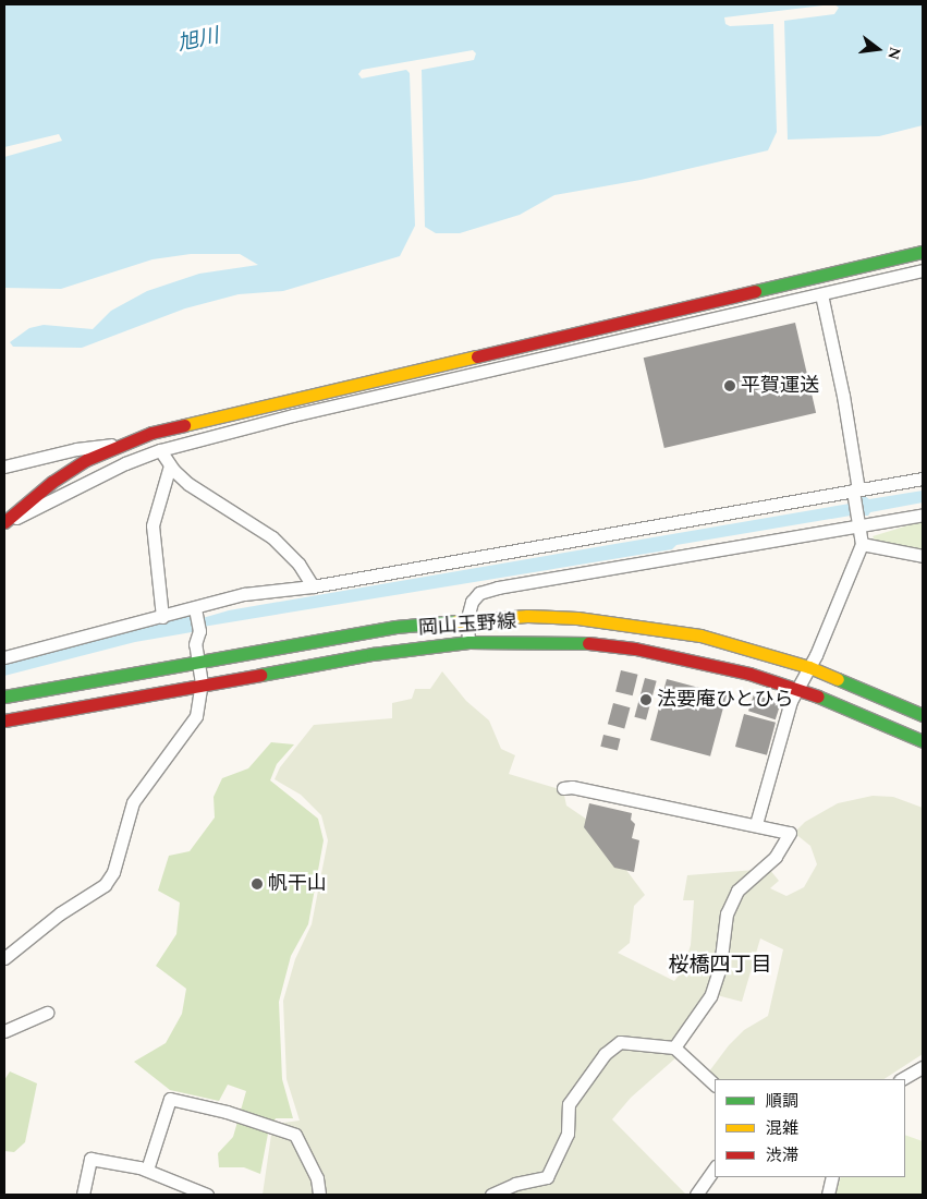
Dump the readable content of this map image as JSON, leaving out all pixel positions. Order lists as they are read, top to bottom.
{
  "streets": {
    "main road": ["岡山玉野線"]
  },
  "districts": ["桜橋四丁目"],
  "water": ["旭川"],
  "places": ["平賀運送", "法要庵ひとひら", "帆干山"],
  "legend": ["順調", "混雑", "渋滞"],
  "north": "right"
}
